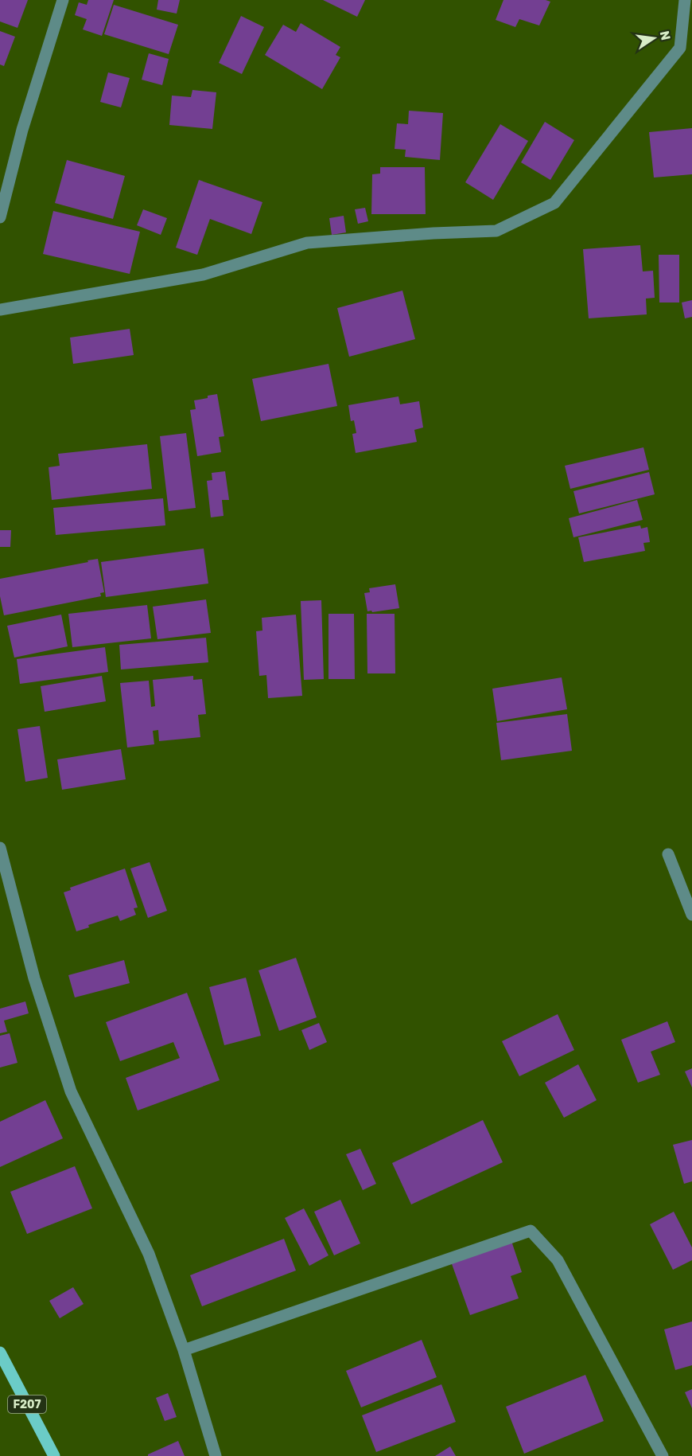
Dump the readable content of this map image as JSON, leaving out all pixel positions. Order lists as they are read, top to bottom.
{
  "streets": {
    "main road": ["F207"]
  },
  "north": "right"
}
